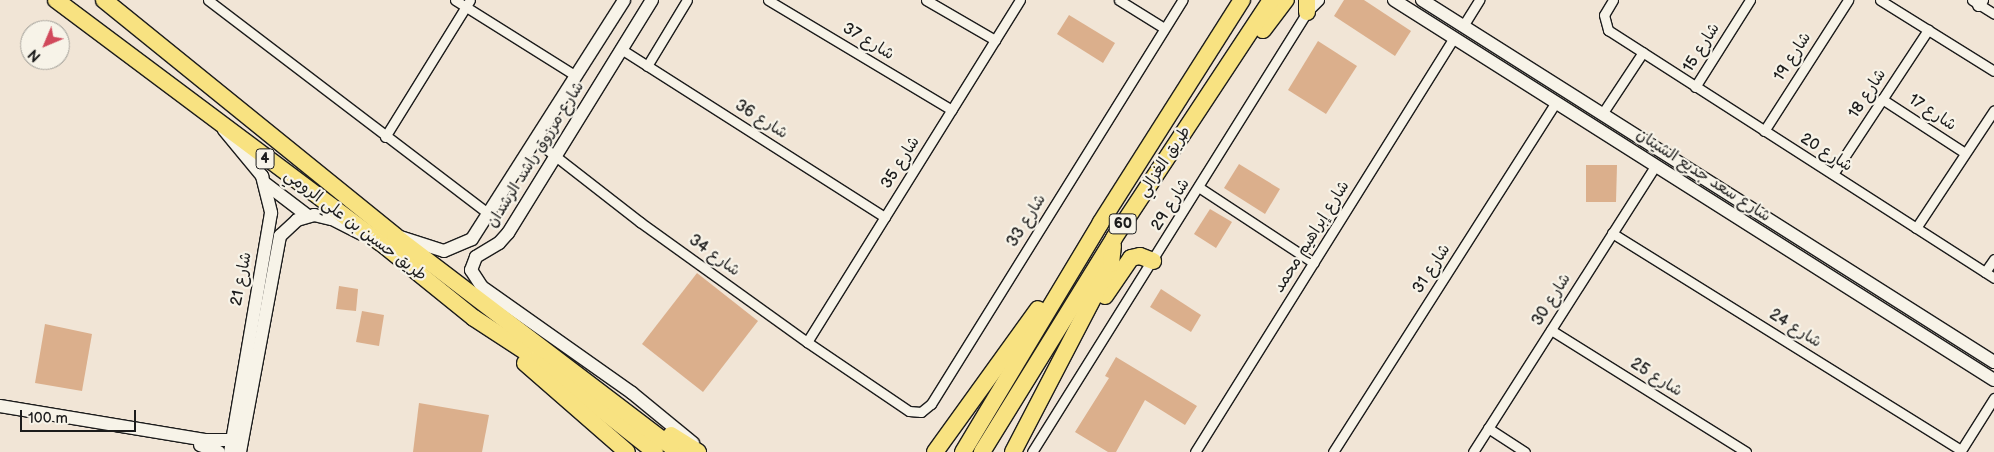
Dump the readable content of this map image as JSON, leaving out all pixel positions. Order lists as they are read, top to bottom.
{
  "streets": {
    "highway": [
      "4",
      "طريق الغزالي",
      "60",
      "طريق حسين بن علي الرومي"
    ],
    "street": [
      "شارع 37",
      "شارع 15",
      "شارع 19",
      "شارع 18",
      "شارع 17",
      "شارع 36",
      "شارع 20",
      "شارع مرزوق راشد الرشدان",
      "شارع 35",
      "شارع سعد جديع الشيتان",
      "شارع 29",
      "شارع 33",
      "شارع إبراهيم محمد",
      "شارع 34",
      "شارع 31",
      "شارع 21",
      "شارع 30",
      "شارع 24",
      "شارع 25"
    ]
  },
  "crossings": [
    ["شارع 37", "شارع 35"],
    ["شارع 15", "شارع 20"],
    ["شارع 19", "شارع 20"],
    ["شارع 18", "شارع 17"],
    ["شارع 18", "شارع 20"],
    ["شارع 17", "شارع 20"],
    ["شارع 36", "شارع مرزوق راشد الرشدان"],
    ["شارع 36", "شارع 35"],
    ["شارع مرزوق راشد الرشدان", "طريق حسين بن علي الرومي"],
    ["شارع مرزوق راشد الرشدان", "شارع 34"],
    ["شارع 35", "شارع 34"],
    ["شارع سعد جديع الشيتان", "شارع إبراهيم محمد"],
    ["شارع سعد جديع الشيتان", "شارع 31"],
    ["شارع سعد جديع الشيتان", "شارع 30"],
    ["شارع 33", "شارع 34"],
    ["طريق حسين بن علي الرومي", "شارع 21"],
    ["شارع 30", "شارع 24"],
    ["شارع 30", "شارع 25"]
  ],
  "scale_bar": "100 m",
  "north": "bottom left"
}
